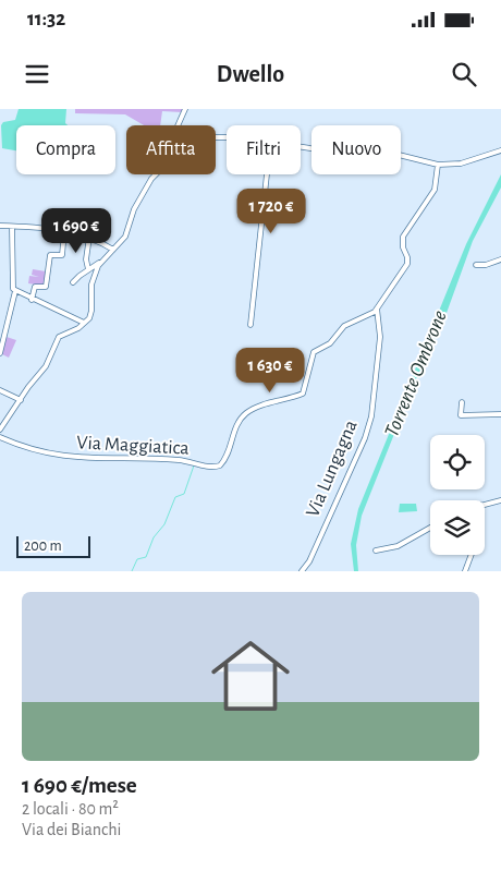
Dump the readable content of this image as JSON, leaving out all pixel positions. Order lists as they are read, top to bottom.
{
  "streets": {
    "street": ["Via Maggiatica", "Via Lungagna"]
  },
  "crossings": [
    ["Via Maggiatica", "Via Lungagna"]
  ],
  "water": ["Torrente Ombrone"],
  "scale_bar": "200 m",
  "page": {
    "status": "11:32",
    "header": "Dwello",
    "chip": [
      "Compra",
      "Affitta",
      "Filtri",
      "Nuovo"
    ],
    "price": ["1 720 €", "1 690 €", "1 630 €"],
    "scale": "200 m",
    "list": [
      {
        "name": "1 690 €/mese",
        "note": "2 locali · 80 m² · Via dei Bianchi"
      }
    ]
  }
}
